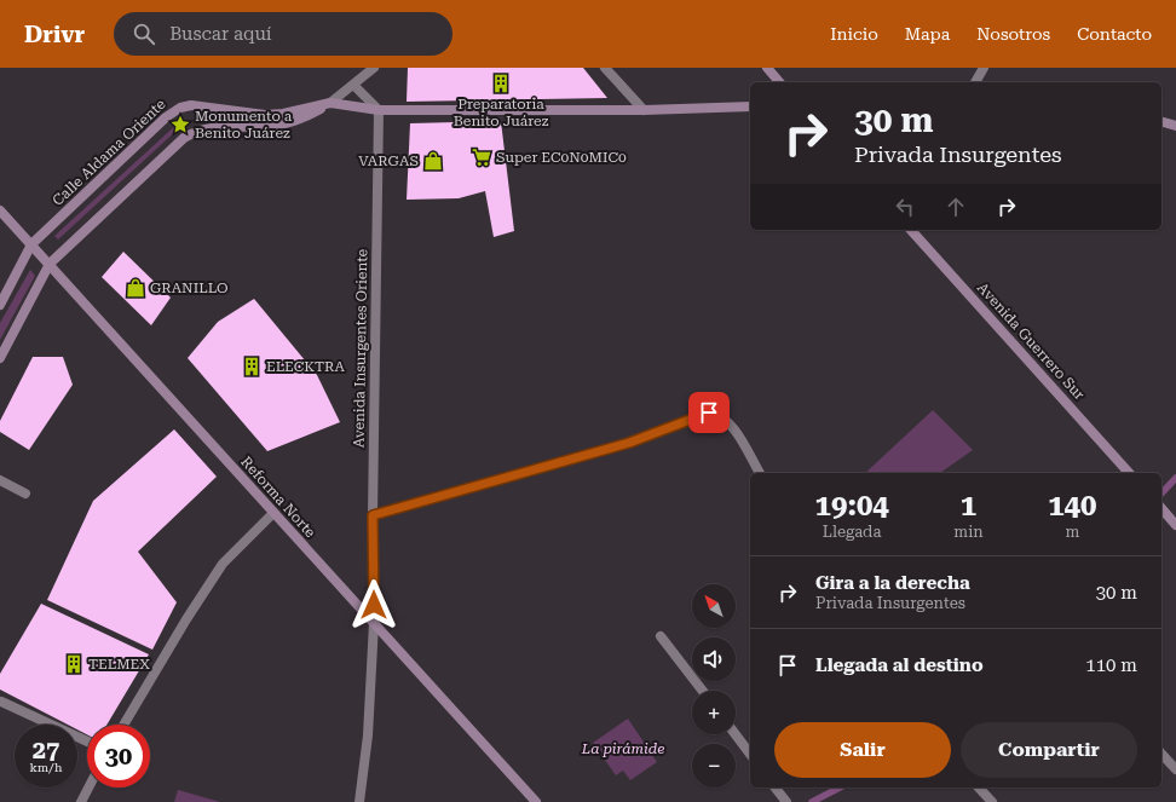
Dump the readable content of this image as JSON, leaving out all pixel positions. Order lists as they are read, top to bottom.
{
  "streets": {
    "main road": ["Calle Aldama Oriente", "Avenida Guerrero Sur", "Reforma Norte"],
    "street": ["Avenida Insurgentes Oriente"]
  },
  "crossings": [
    ["Calle Aldama Oriente", "Reforma Norte"],
    ["Avenida Insurgentes Oriente", "Reforma Norte"]
  ],
  "parks": ["La pirámide"],
  "places": {
    "building": ["Preparatoria Benito Juárez", "ELECKTRA", "TELMEX"],
    "place": ["Monumento a Benito Juárez"],
    "supermarket": ["Super EC0N0MIC0"],
    "shop": ["VARGAS", "GRANILLO"]
  },
  "north": "top left",
  "page": {
    "header": "Drivr",
    "search": "Buscar aquí",
    "nav": [
      "Inicio",
      "Mapa",
      "Nosotros",
      "Contacto"
    ],
    "turn": ["30 m", "Privada Insurgentes"],
    "eta": [
      "19:04",
      "Llegada",
      "1",
      "min",
      "140",
      "m"
    ],
    "list": [
      {
        "name": "Gira a la derecha",
        "note": "Privada Insurgentes",
        "value": "30 m"
      },
      {
        "name": "Llegada al destino",
        "value": "110 m"
      }
    ],
    "map_buttons": ["+", "−"],
    "buttons": ["Salir", "Compartir"],
    "speed": "27 km/h",
    "limit": "30"
  }
}
